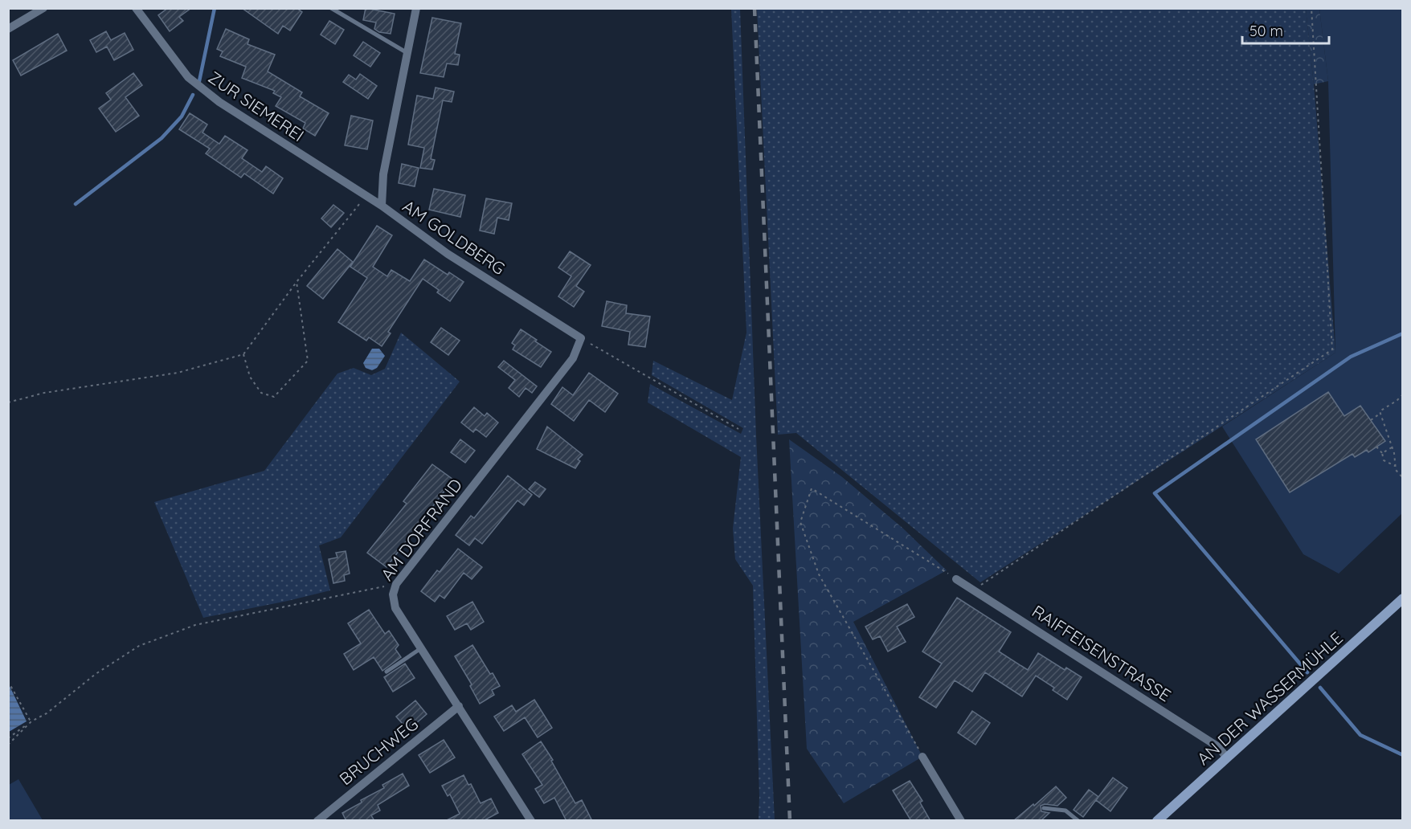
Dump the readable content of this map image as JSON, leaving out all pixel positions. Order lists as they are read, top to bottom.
{
  "streets": {
    "street": [
      "ZUR SIEMEREI",
      "AM GOLDBERG",
      "AM DORFRAND",
      "RAIFFEISENSTRASSE",
      "AN DER WASSERMÜHLE",
      "BRUCHWEG"
    ]
  },
  "crossings": [
    ["ZUR SIEMEREI", "AM GOLDBERG"],
    ["AM GOLDBERG", "AM DORFRAND"],
    ["AM DORFRAND", "BRUCHWEG"],
    ["RAIFFEISENSTRASSE", "AN DER WASSERMÜHLE"]
  ],
  "scale_bar": "50 m"
}
